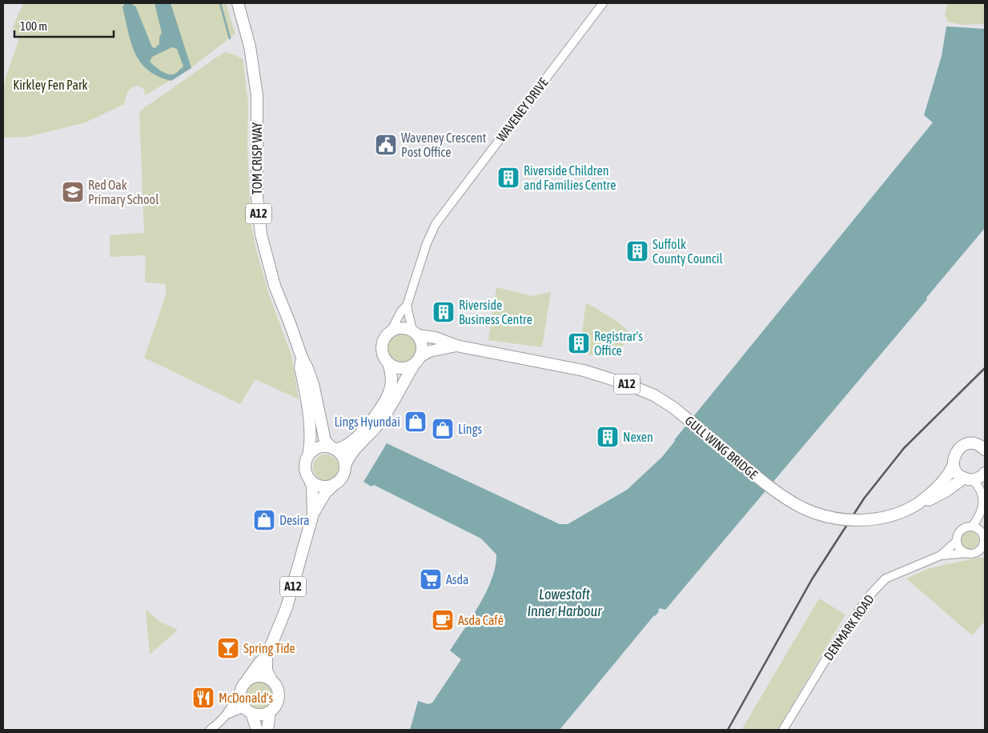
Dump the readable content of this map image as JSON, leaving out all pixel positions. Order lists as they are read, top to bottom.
{
  "streets": {
    "highway": ["TOM CRISP WAY", "A12", "GULL WING BRIDGE"],
    "street": ["WAVENEY DRIVE", "DENMARK ROAD"]
  },
  "crossings": [
    ["WAVENEY DRIVE", "A12"],
    ["TOM CRISP WAY", "A12"],
    ["A12", "GULL WING BRIDGE"]
  ],
  "water": ["Lowestoft Inner Harbour"],
  "parks": ["Kirkley Fen Park"],
  "places": {
    "public building": ["Waveney Crescent Post Office"],
    "building": [
      "Riverside Children and Families Centre",
      "Suffolk County Council",
      "Riverside Business Centre",
      "Registrar's Office",
      "Nexen"
    ],
    "school or university": ["Red Oak Primary School"],
    "shop": ["Lings Hyundai", "Lings", "Desira"],
    "supermarket": ["Asda"],
    "cafe": ["Asda Café"],
    "bar": ["Spring Tide"],
    "restaurant": ["McDonald's"]
  },
  "scale_bar": "100 m"
}
